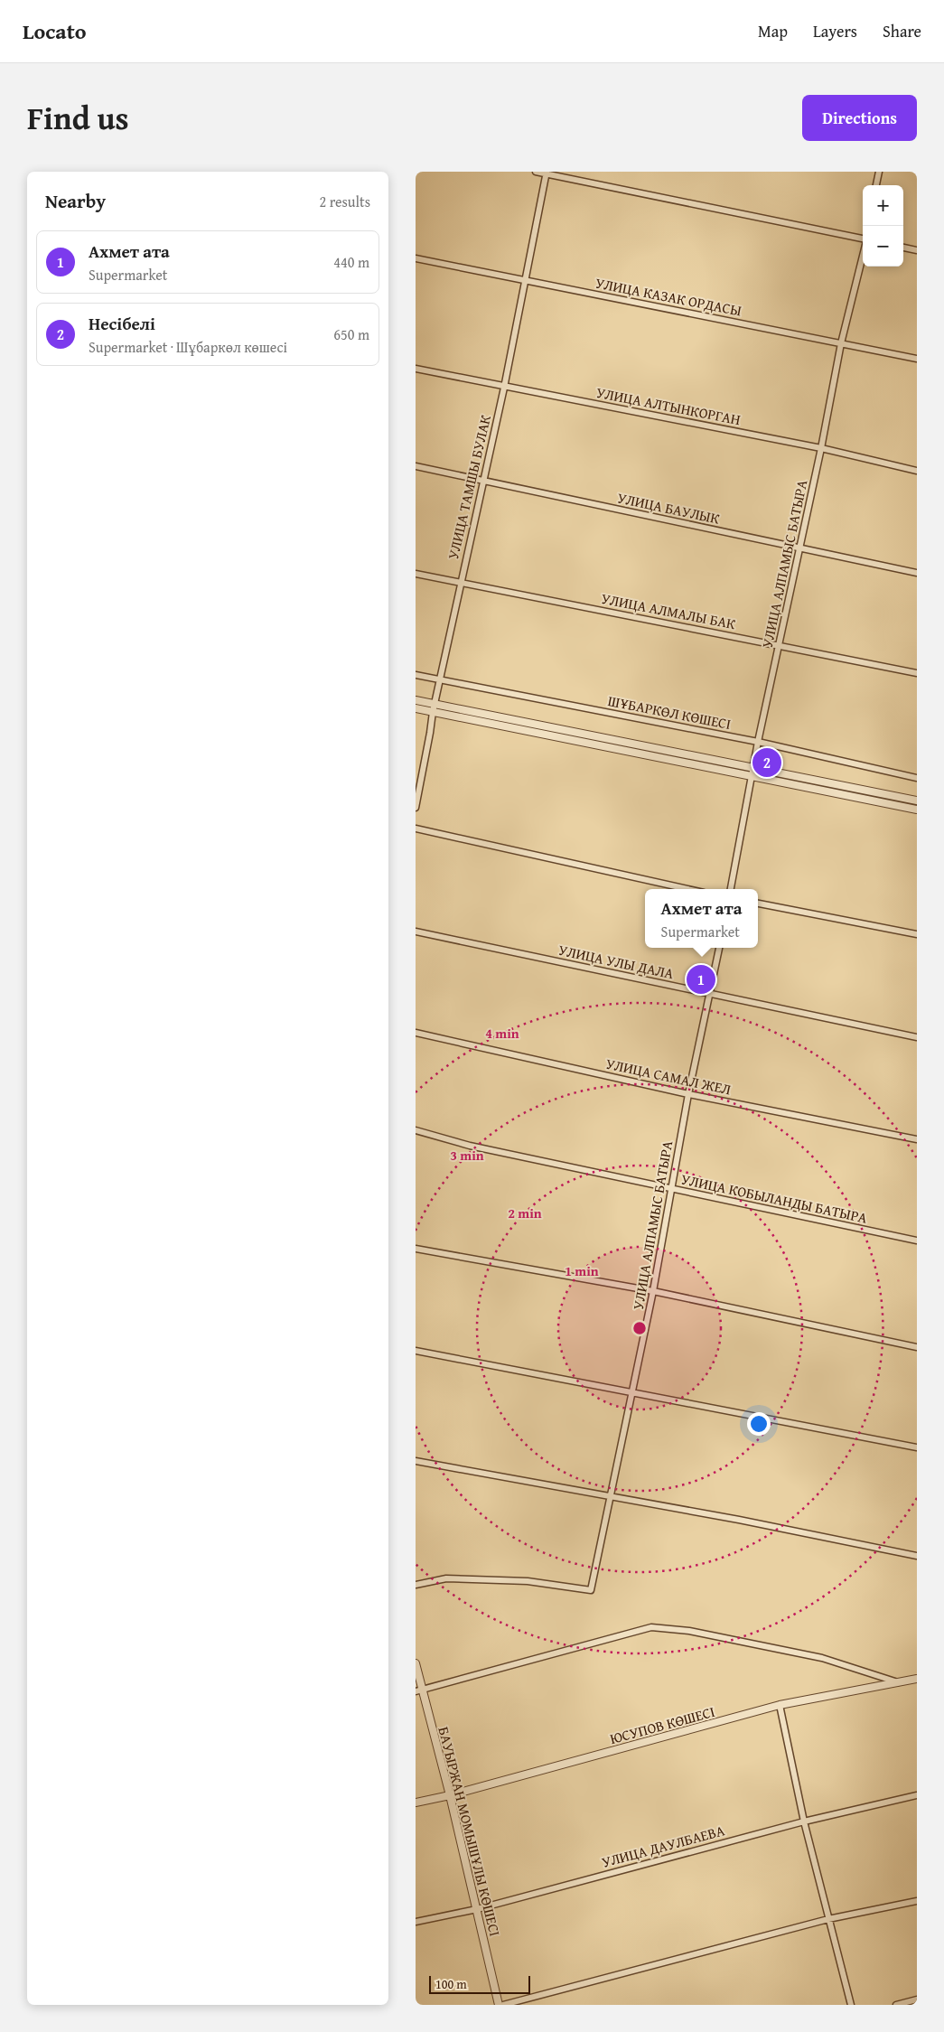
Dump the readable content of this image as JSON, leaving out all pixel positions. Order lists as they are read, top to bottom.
{
  "streets": {
    "street": [
      "УЛИЦА КАЗАК ОРДАСЫ",
      "УЛИЦА АЛТЫНКОРГАН",
      "УЛИЦА ТАМШЫ БУЛАК",
      "УЛИЦА БАУЛЫК",
      "УЛИЦА АЛПАМЫС БАТЫРА",
      "УЛИЦА АЛМАЛЫ БАК",
      "ШҰБАРКӨЛ КӨШЕСІ",
      "УЛИЦА УЛЫ ДАЛА",
      "УЛИЦА САМАЛ ЖЕЛ",
      "УЛИЦА КОБЫЛАНДЫ БАТЫРА",
      "ЮСУПОВ КӨШЕСІ",
      "БАУЫРЖАН МОМЫШҰЛЫ КӨШЕСІ",
      "УЛИЦА ДАУЛБАЕВА"
    ]
  },
  "crossings": [
    ["УЛИЦА КАЗАК ОРДАСЫ", "УЛИЦА ТАМШЫ БУЛАК"],
    ["УЛИЦА КАЗАК ОРДАСЫ", "УЛИЦА АЛПАМЫС БАТЫРА"],
    ["УЛИЦА АЛТЫНКОРГАН", "УЛИЦА ТАМШЫ БУЛАК"],
    ["УЛИЦА АЛТЫНКОРГАН", "УЛИЦА АЛПАМЫС БАТЫРА"],
    ["УЛИЦА ТАМШЫ БУЛАК", "УЛИЦА БАУЛЫК"],
    ["УЛИЦА ТАМШЫ БУЛАК", "УЛИЦА АЛМАЛЫ БАК"],
    ["УЛИЦА ТАМШЫ БУЛАК", "ШҰБАРКӨЛ КӨШЕСІ"],
    ["УЛИЦА БАУЛЫК", "УЛИЦА АЛПАМЫС БАТЫРА"],
    ["УЛИЦА АЛПАМЫС БАТЫРА", "УЛИЦА АЛМАЛЫ БАК"],
    ["УЛИЦА АЛПАМЫС БАТЫРА", "ШҰБАРКӨЛ КӨШЕСІ"],
    ["УЛИЦА АЛПАМЫС БАТЫРА", "УЛИЦА УЛЫ ДАЛА"],
    ["УЛИЦА АЛПАМЫС БАТЫРА", "УЛИЦА САМАЛ ЖЕЛ"],
    ["УЛИЦА АЛПАМЫС БАТЫРА", "УЛИЦА КОБЫЛАНДЫ БАТЫРА"],
    ["ЮСУПОВ КӨШЕСІ", "БАУЫРЖАН МОМЫШҰЛЫ КӨШЕСІ"],
    ["БАУЫРЖАН МОМЫШҰЛЫ КӨШЕСІ", "УЛИЦА ДАУЛБАЕВА"]
  ],
  "scale_bar": "100 m",
  "page": {
    "header": "Locato",
    "nav": ["Map", "Layers", "Share"],
    "title": "Find us",
    "buttons": "Directions",
    "heading": ["Nearby", "2 results"],
    "map_buttons": ["+", "−"],
    "list": [
      {
        "mark": "1",
        "name": "Ахмет ата",
        "note": "Supermarket",
        "value": "440 m"
      },
      {
        "mark": "2",
        "name": "Несібелі",
        "note": "Supermarket · Шұбаркөл көшесі",
        "value": "650 m"
      }
    ],
    "pins": ["2", "1"],
    "popup": ["Ахмет ата", "Supermarket"],
    "scale": "100 m"
  },
  "rings": [
    "4 min",
    "3 min",
    "2 min",
    "1 min"
  ]
}
